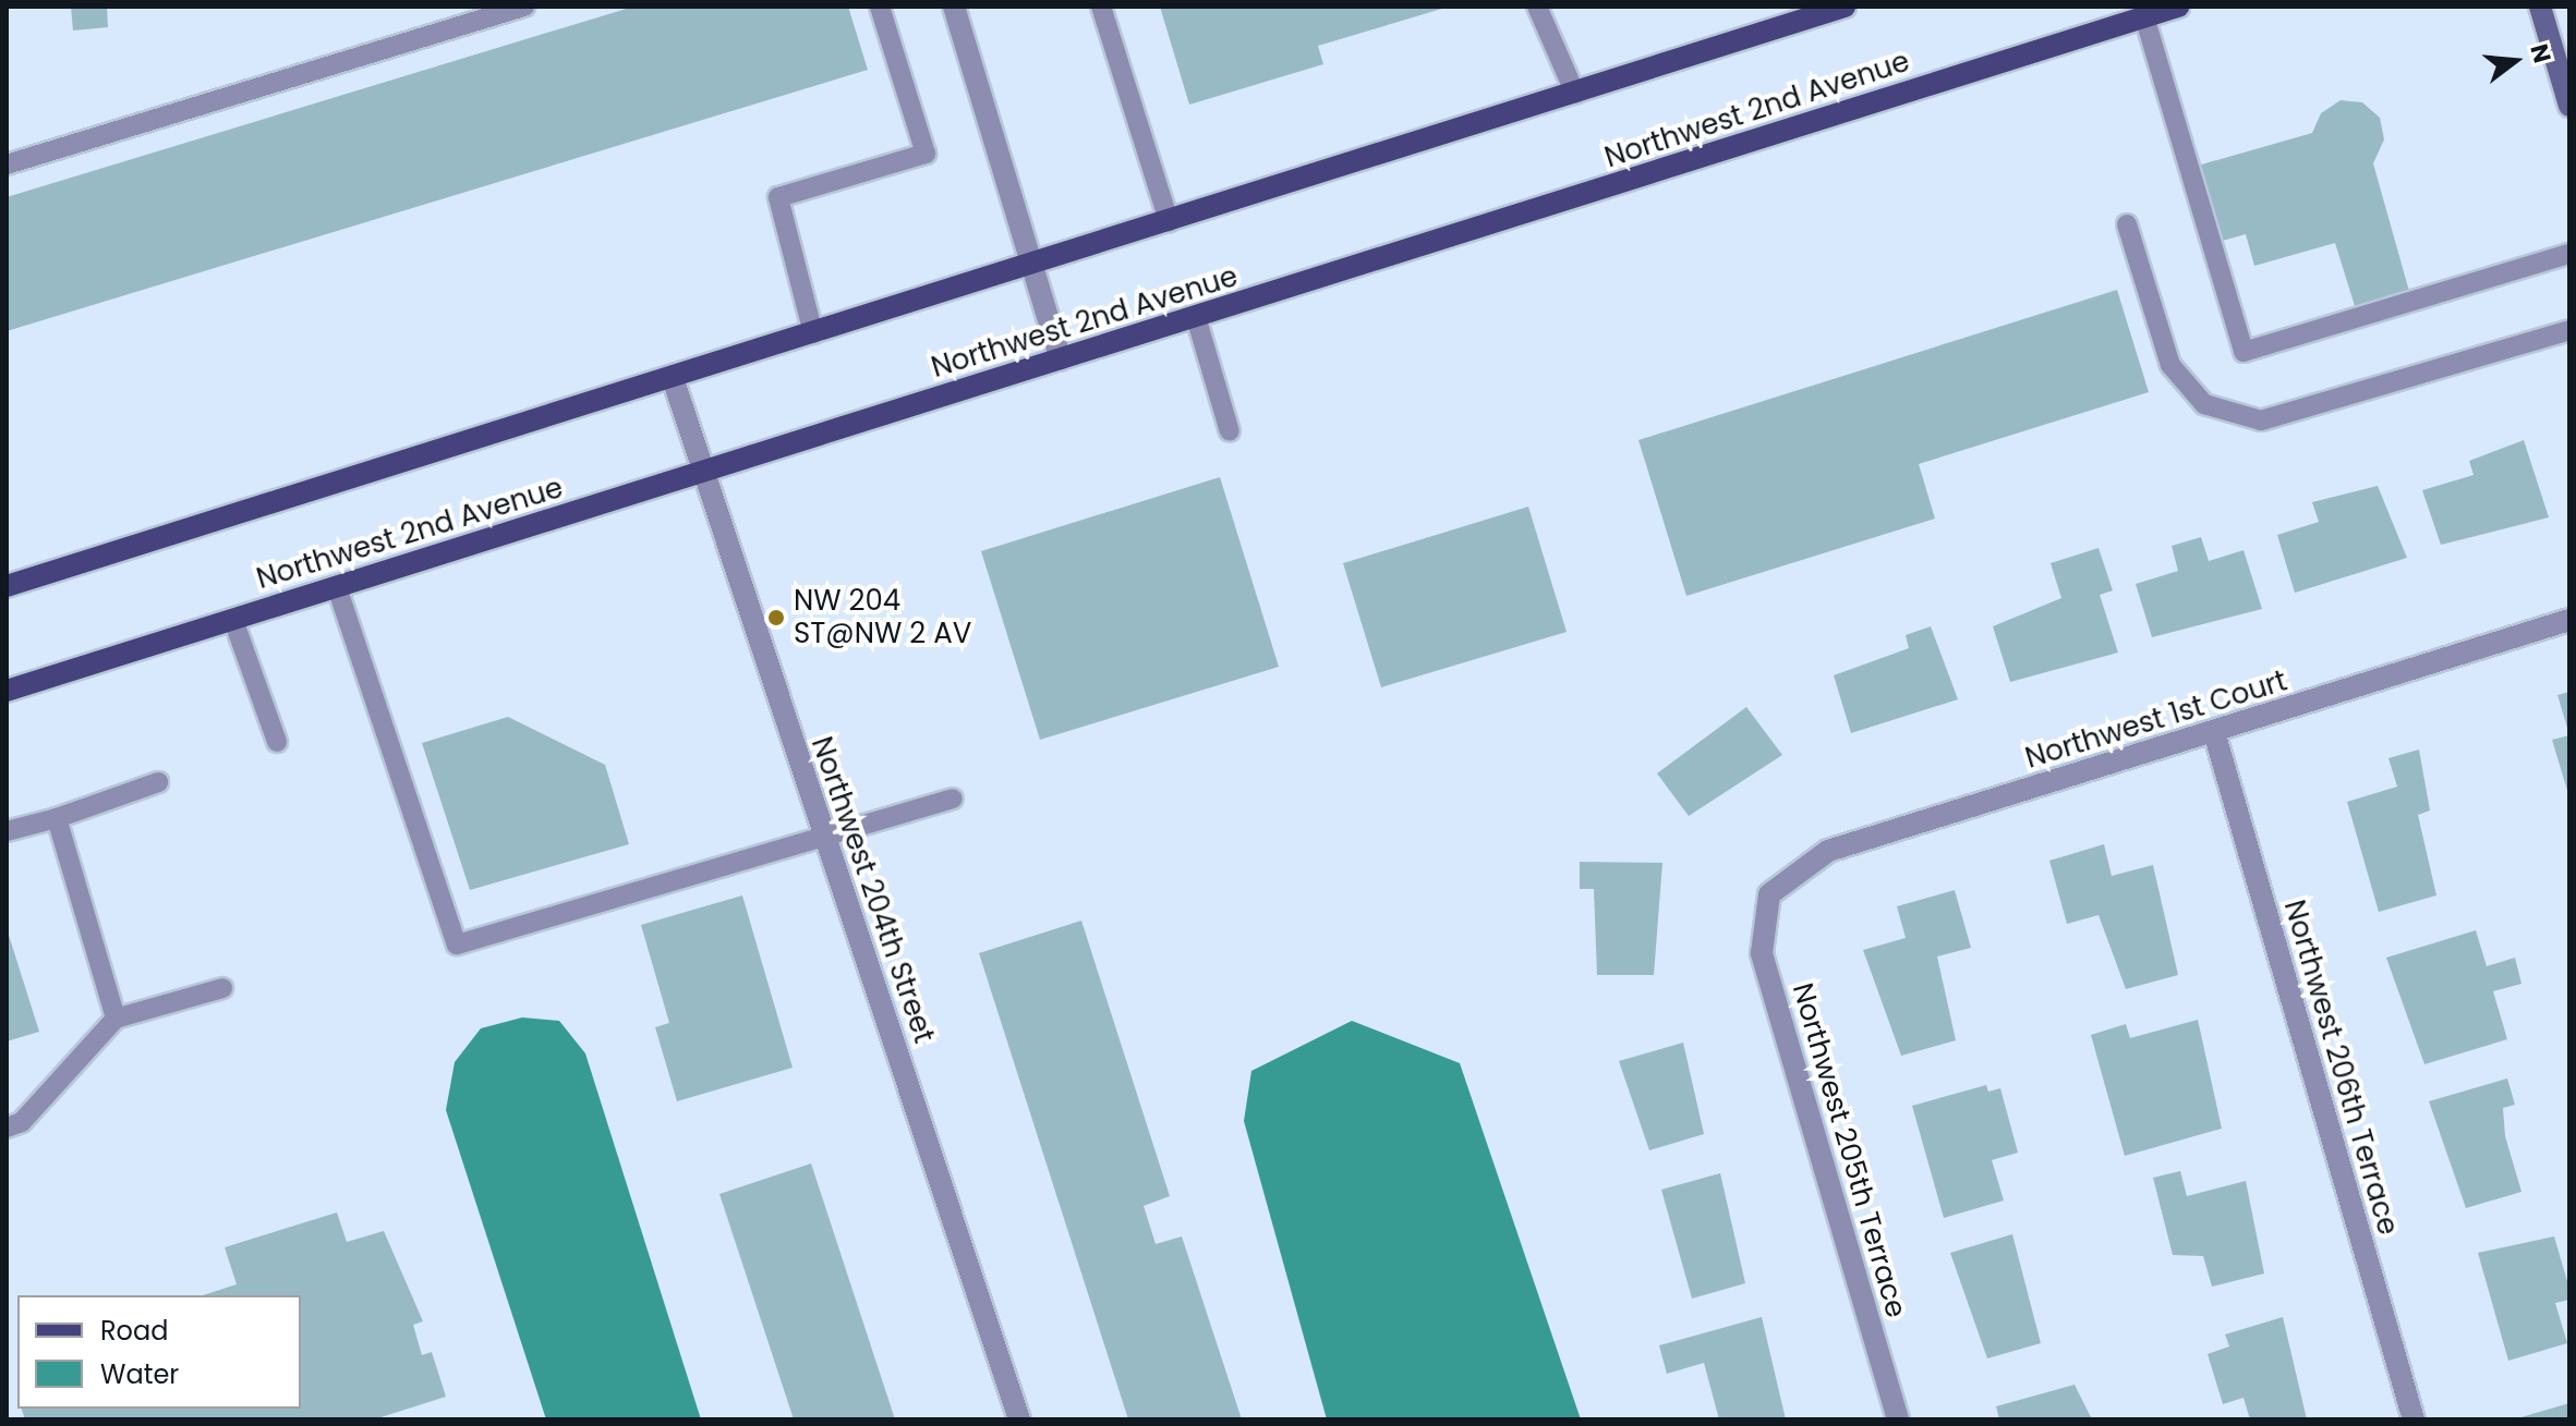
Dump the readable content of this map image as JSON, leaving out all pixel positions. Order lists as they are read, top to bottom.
{
  "streets": {
    "main road": ["Northwest 2nd Avenue"],
    "street": [
      "Northwest 1st Court",
      "Northwest 204th Street",
      "Northwest 206th Terrace",
      "Northwest 205th Terrace"
    ]
  },
  "crossings": [
    ["Northwest 2nd Avenue", "Northwest 204th Street"],
    ["Northwest 1st Court", "Northwest 206th Terrace"],
    ["Northwest 1st Court", "Northwest 205th Terrace"]
  ],
  "places": ["NW 204 ST@NW 2 AV"],
  "legend": ["Road", "Water"],
  "north": "right"
}
